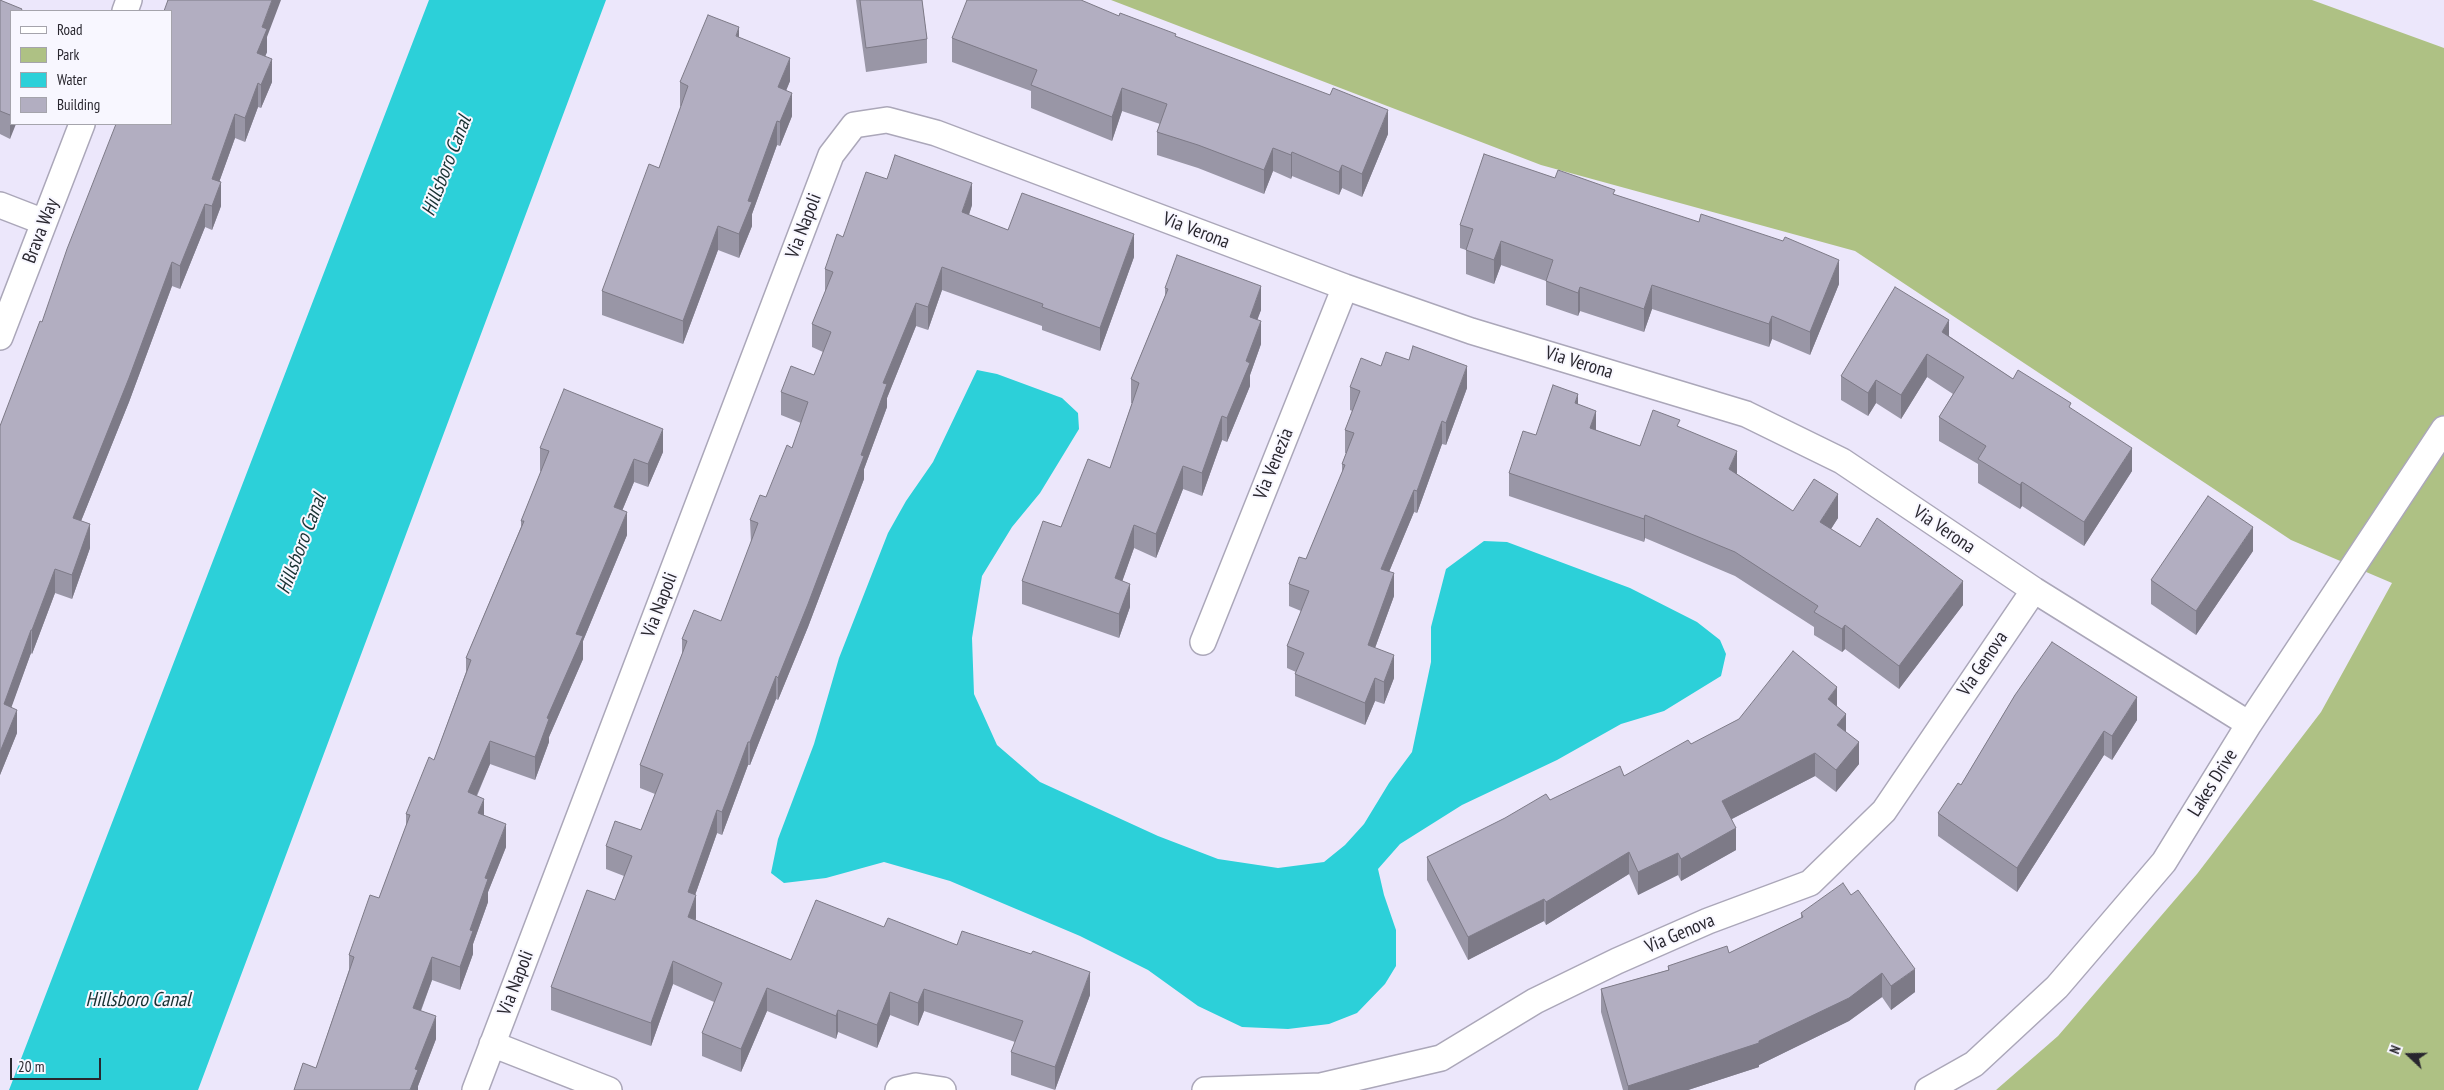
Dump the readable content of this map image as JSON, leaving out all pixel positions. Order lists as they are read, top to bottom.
{
  "streets": {
    "street": [
      "Via Napoli",
      "Brava Way",
      "Via Verona",
      "Via Venezia",
      "Via Genova",
      "Lakes Drive"
    ]
  },
  "crossings": [
    ["Via Napoli", "Via Verona"],
    ["Via Verona", "Via Venezia"],
    ["Via Verona", "Via Genova"],
    ["Via Verona", "Lakes Drive"]
  ],
  "water": ["Hillsboro Canal"],
  "legend": [
    "Road",
    "Park",
    "Water",
    "Building"
  ],
  "scale_bar": "20 m",
  "north": "left"
}
